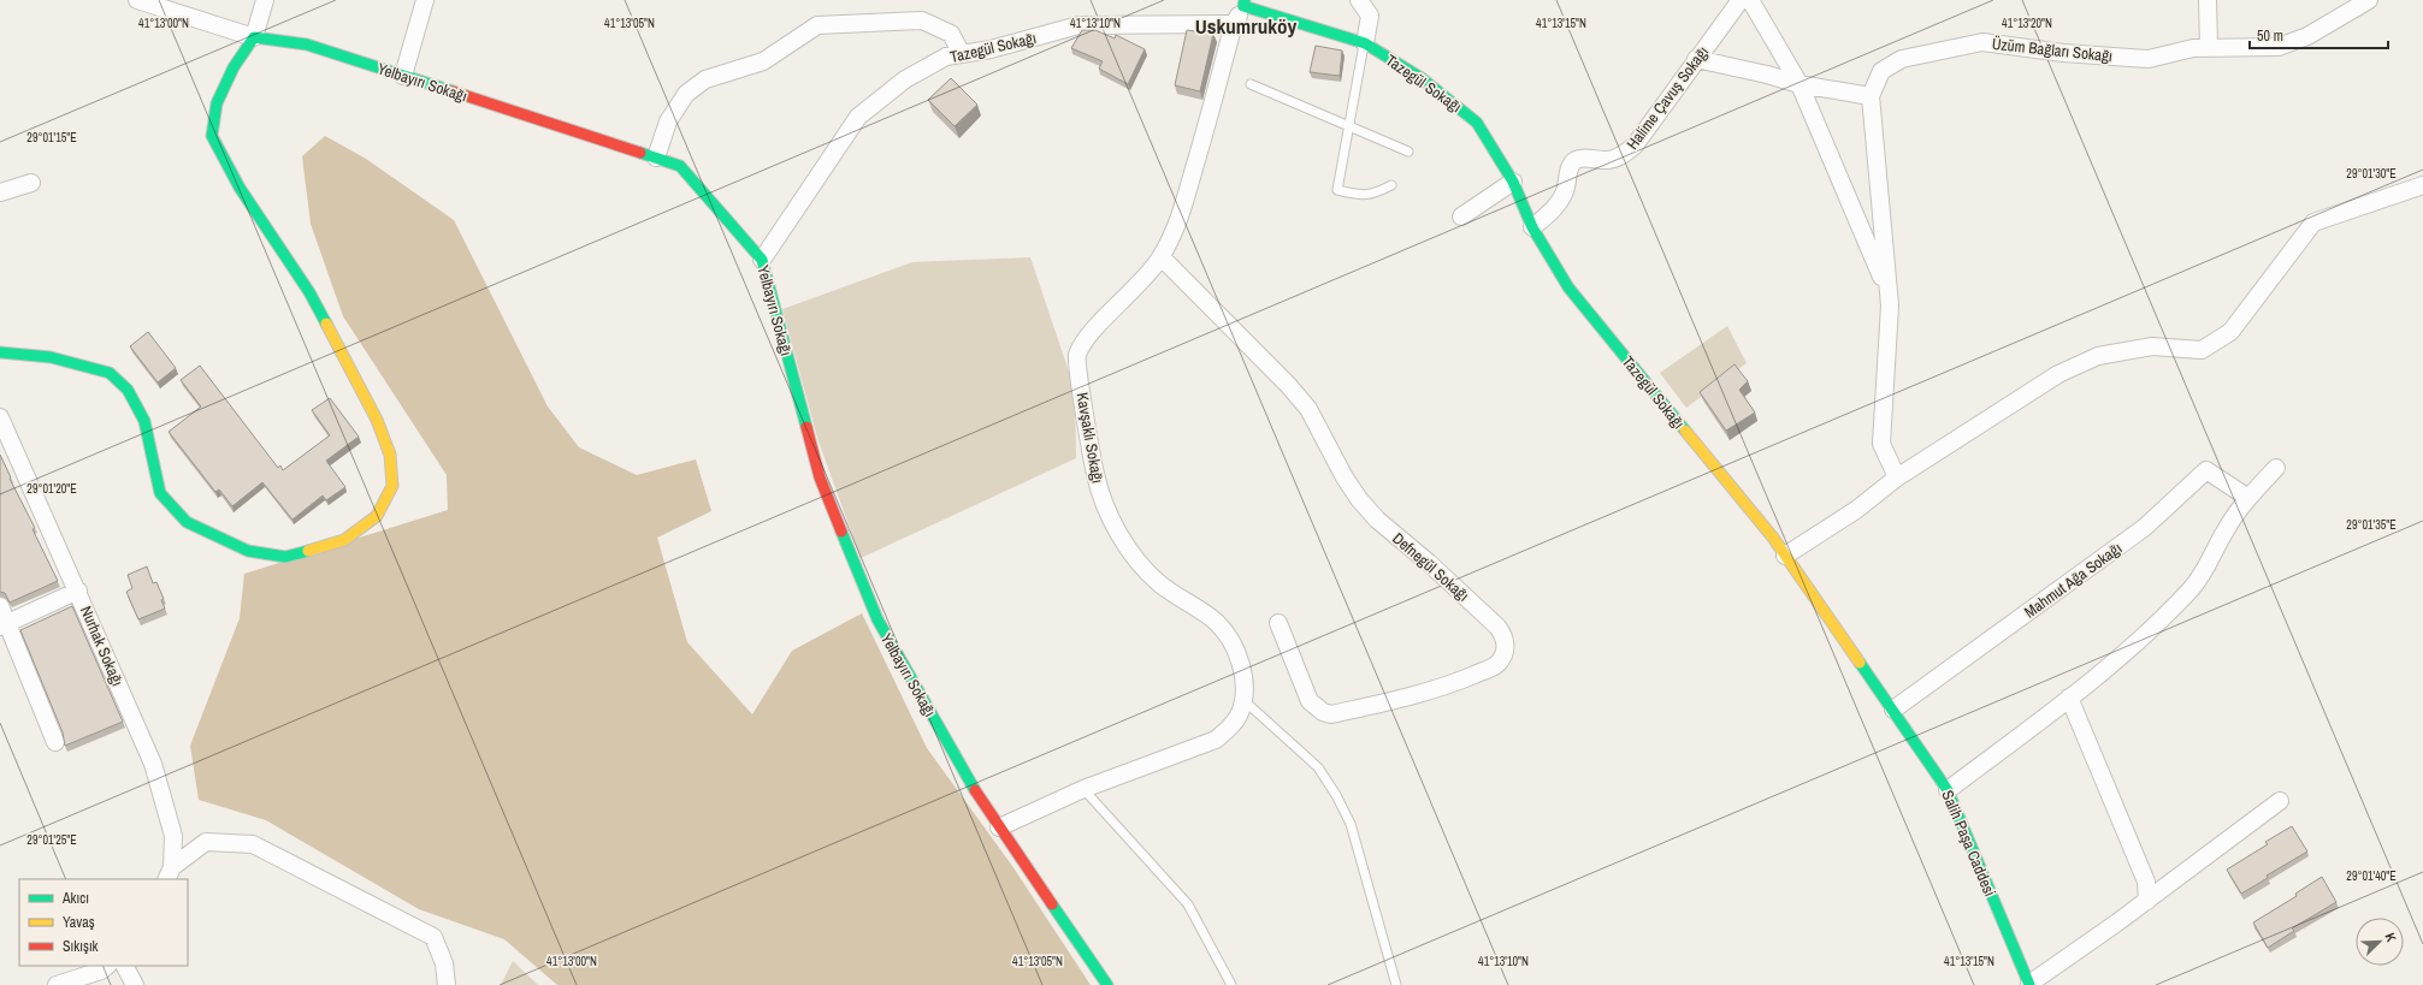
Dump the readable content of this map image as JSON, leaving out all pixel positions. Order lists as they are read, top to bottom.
{
  "streets": {
    "street": [
      "Tazegül Sokağı",
      "Üzüm Bağları Sokağı",
      "Yelbayırı Sokağı",
      "Halime Çavuş Sokağı",
      "Kavşaklı Sokağı",
      "Defnegül Sokağı",
      "Mahmut Ağa Sokağı",
      "Nurhak Sokağı",
      "Salih Paşa Caddesi"
    ]
  },
  "crossings": [
    ["Tazegül Sokağı", "Yelbayırı Sokağı"],
    ["Tazegül Sokağı", "Halime Çavuş Sokağı"],
    ["Tazegül Sokağı", "Kavşaklı Sokağı"],
    ["Tazegül Sokağı", "Mahmut Ağa Sokağı"],
    ["Tazegül Sokağı", "Salih Paşa Caddesi"],
    ["Yelbayırı Sokağı", "Kavşaklı Sokağı"],
    ["Kavşaklı Sokağı", "Defnegül Sokağı"],
    ["Mahmut Ağa Sokağı", "Salih Paşa Caddesi"]
  ],
  "districts": ["Uskumruköy"],
  "legend": ["Akıcı", "Yavaş", "Sıkışık"],
  "scale_bar": "50 m",
  "north": "top right",
  "coordinates": [
    "41°13'00\"N",
    "41°13'10\"N",
    "41°13'20\"N",
    "41°13'05\"N",
    "41°13'15\"N",
    "29°01'15\"E",
    "29°01'30\"E",
    "29°01'20\"E",
    "29°01'35\"E",
    "29°01'25\"E",
    "29°01'40\"E"
  ]
}
